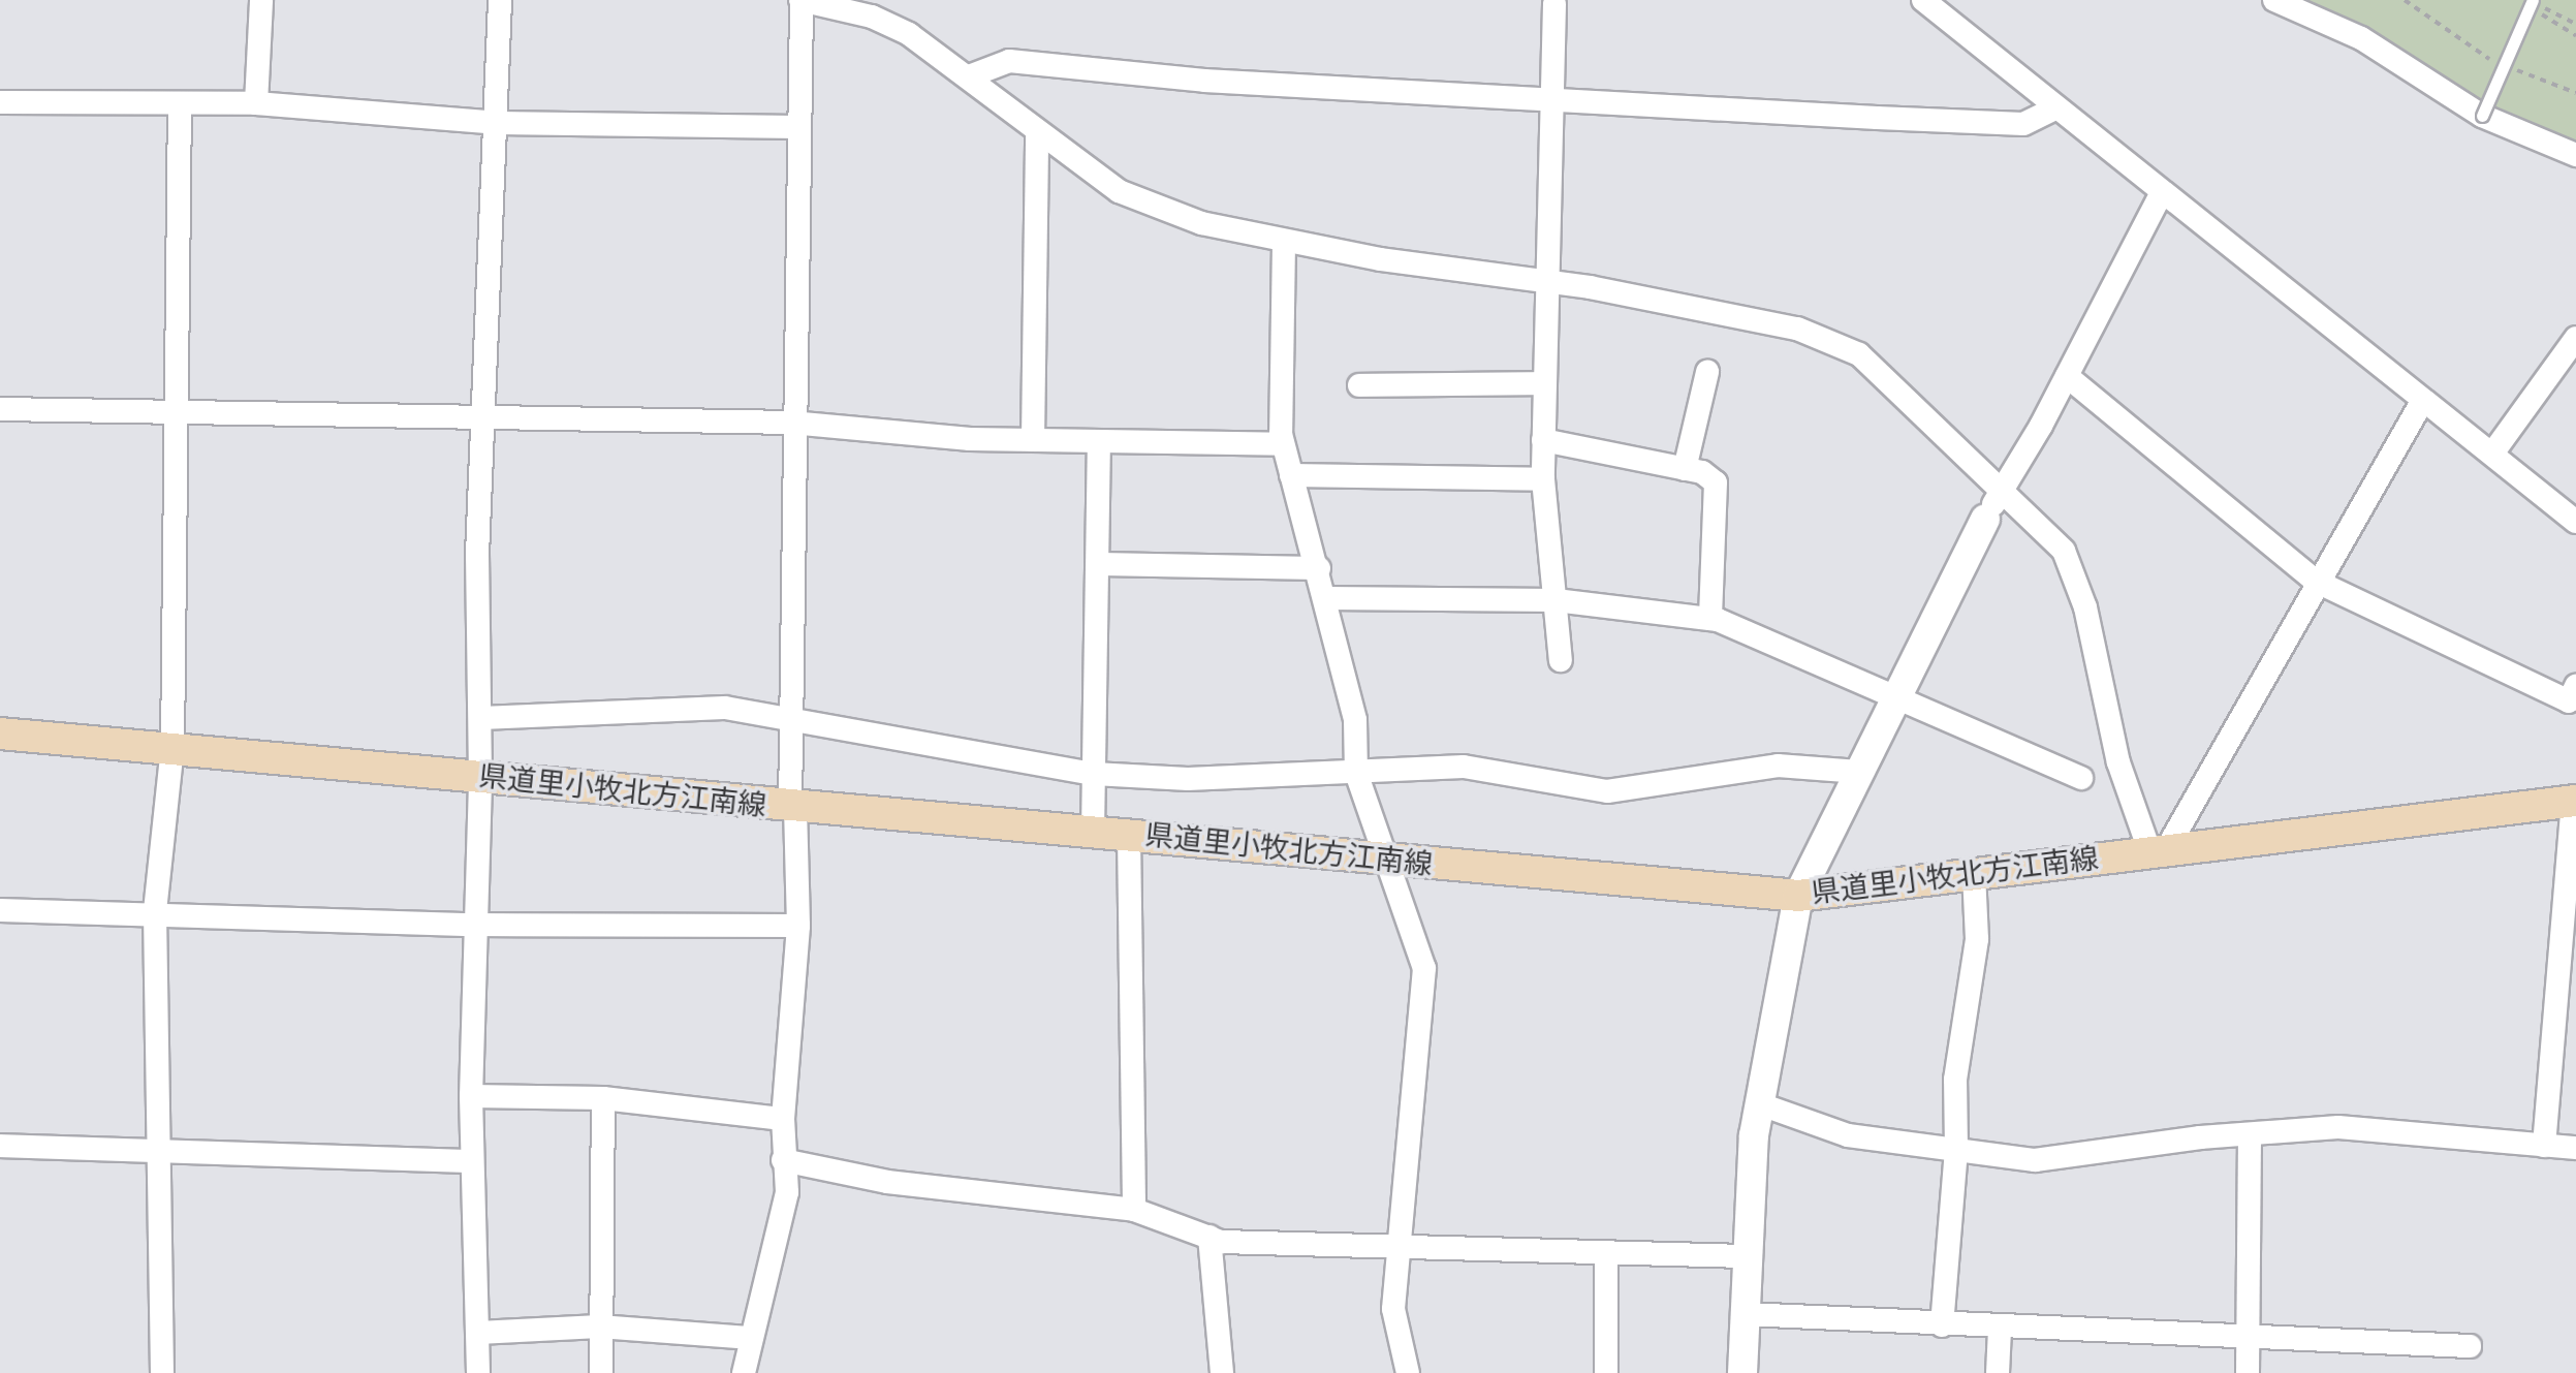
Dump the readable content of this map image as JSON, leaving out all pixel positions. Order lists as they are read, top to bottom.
{
  "streets": {
    "main road": ["県道里小牧北方江南線"]
  }
}
